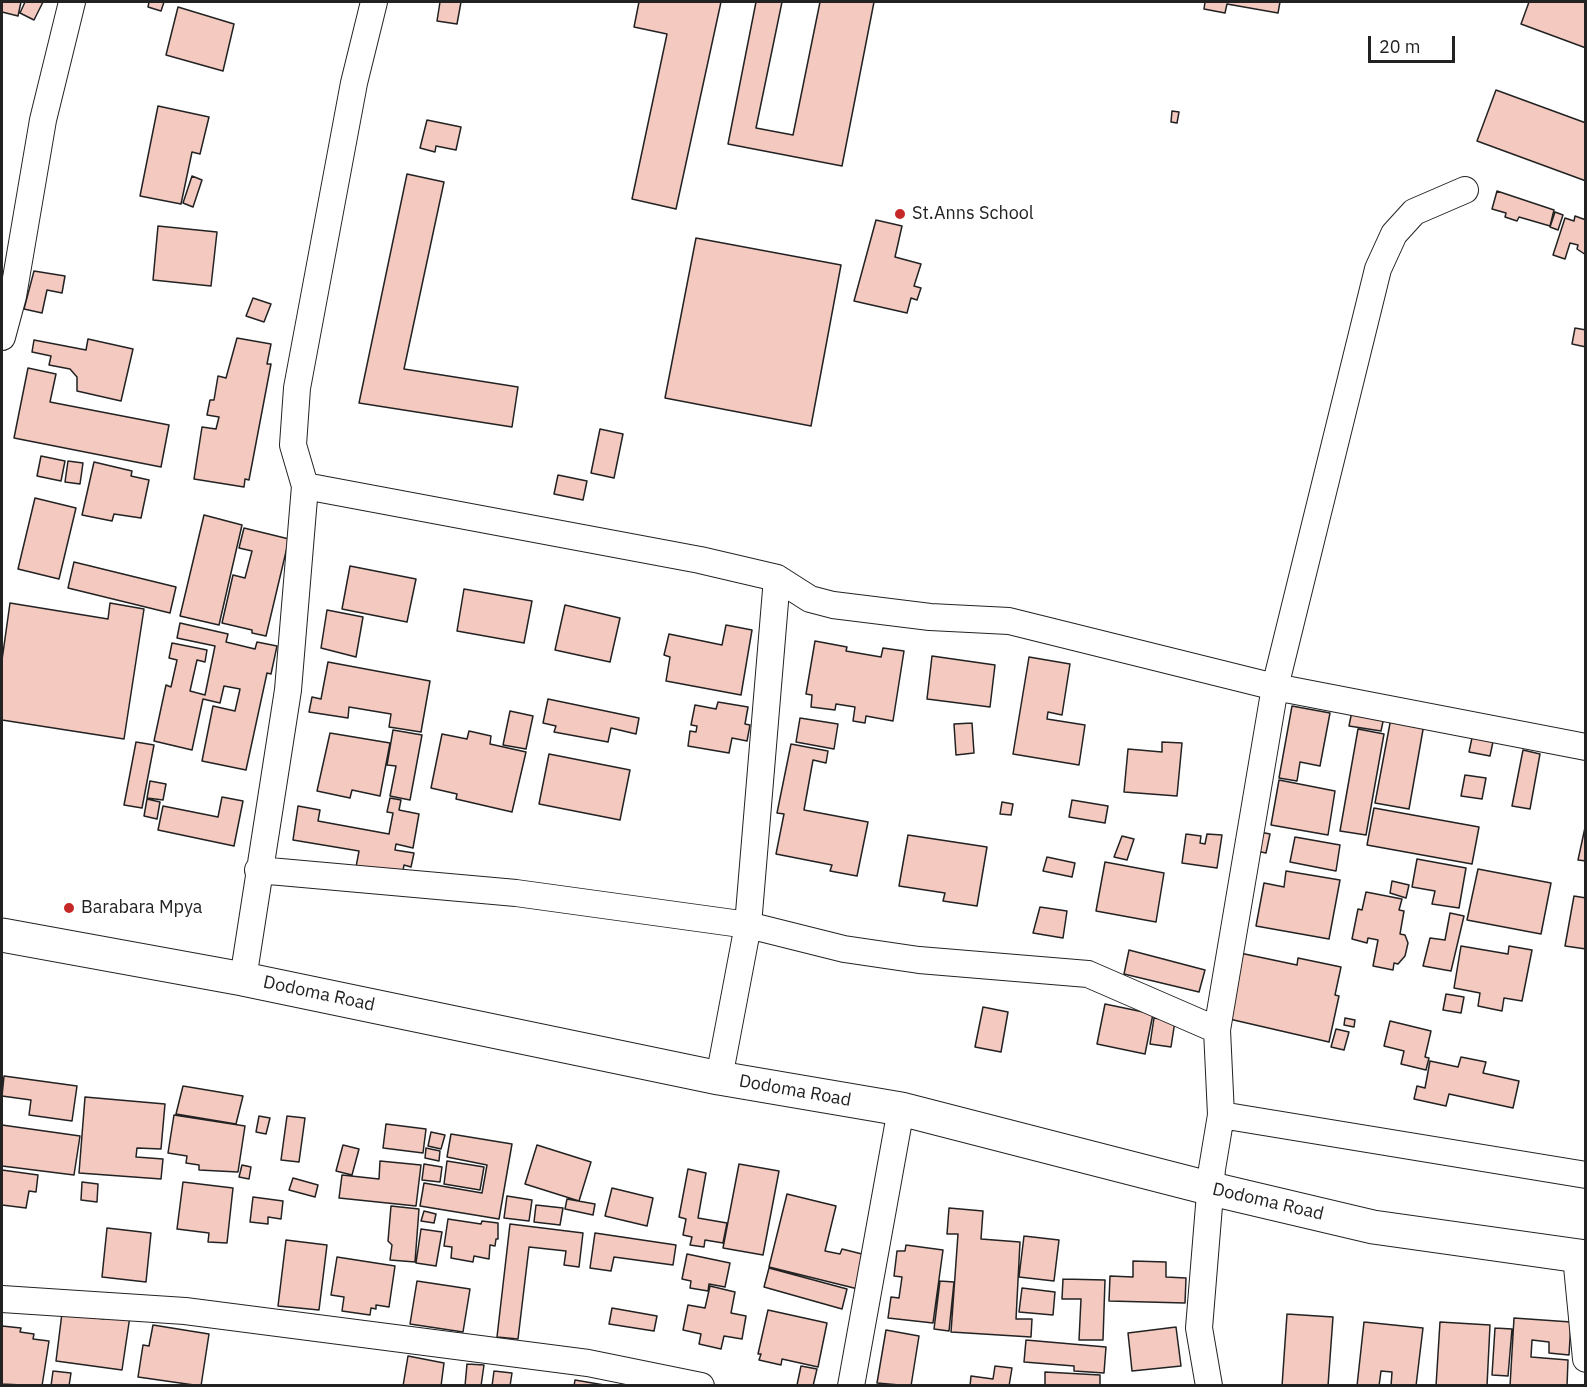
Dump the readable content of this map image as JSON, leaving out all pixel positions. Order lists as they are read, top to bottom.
{
  "streets": {
    "highway": ["Dodoma Road"]
  },
  "places": ["St.Anns School", "Barabara Mpya"],
  "scale_bar": "20 m"
}
